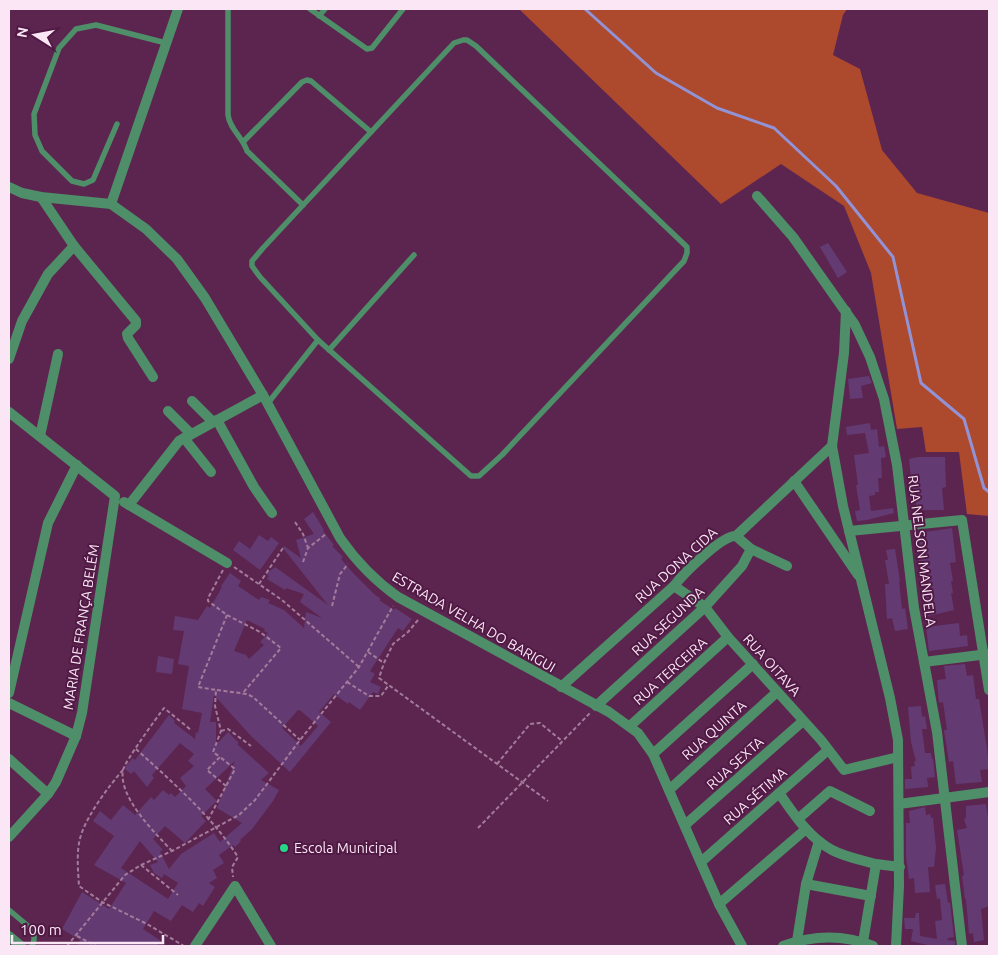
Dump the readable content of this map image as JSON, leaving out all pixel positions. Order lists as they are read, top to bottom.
{
  "streets": {
    "street": [
      "RUA NELSON MANDELA",
      "RUA DONA CIDA",
      "RUA SEGUNDA",
      "ESTRADA VELHA DO BARIGUI",
      "MARIA DE FRANÇA BELÉM",
      "RUA OITAVA",
      "RUA TERCEIRA",
      "RUA QUINTA",
      "RUA SEXTA",
      "RUA SÉTIMA"
    ]
  },
  "crossings": [
    ["RUA DONA CIDA", "ESTRADA VELHA DO BARIGUI"],
    ["RUA DONA CIDA", "RUA OITAVA"],
    ["RUA SEGUNDA", "ESTRADA VELHA DO BARIGUI"],
    ["RUA SEGUNDA", "RUA OITAVA"],
    ["ESTRADA VELHA DO BARIGUI", "RUA TERCEIRA"],
    ["ESTRADA VELHA DO BARIGUI", "RUA QUINTA"],
    ["ESTRADA VELHA DO BARIGUI", "RUA SEXTA"],
    ["ESTRADA VELHA DO BARIGUI", "RUA SÉTIMA"],
    ["RUA OITAVA", "RUA TERCEIRA"],
    ["RUA OITAVA", "RUA QUINTA"],
    ["RUA OITAVA", "RUA SEXTA"],
    ["RUA OITAVA", "RUA SÉTIMA"]
  ],
  "places": ["Escola Municipal"],
  "scale_bar": "100 m",
  "north": "left"
}
